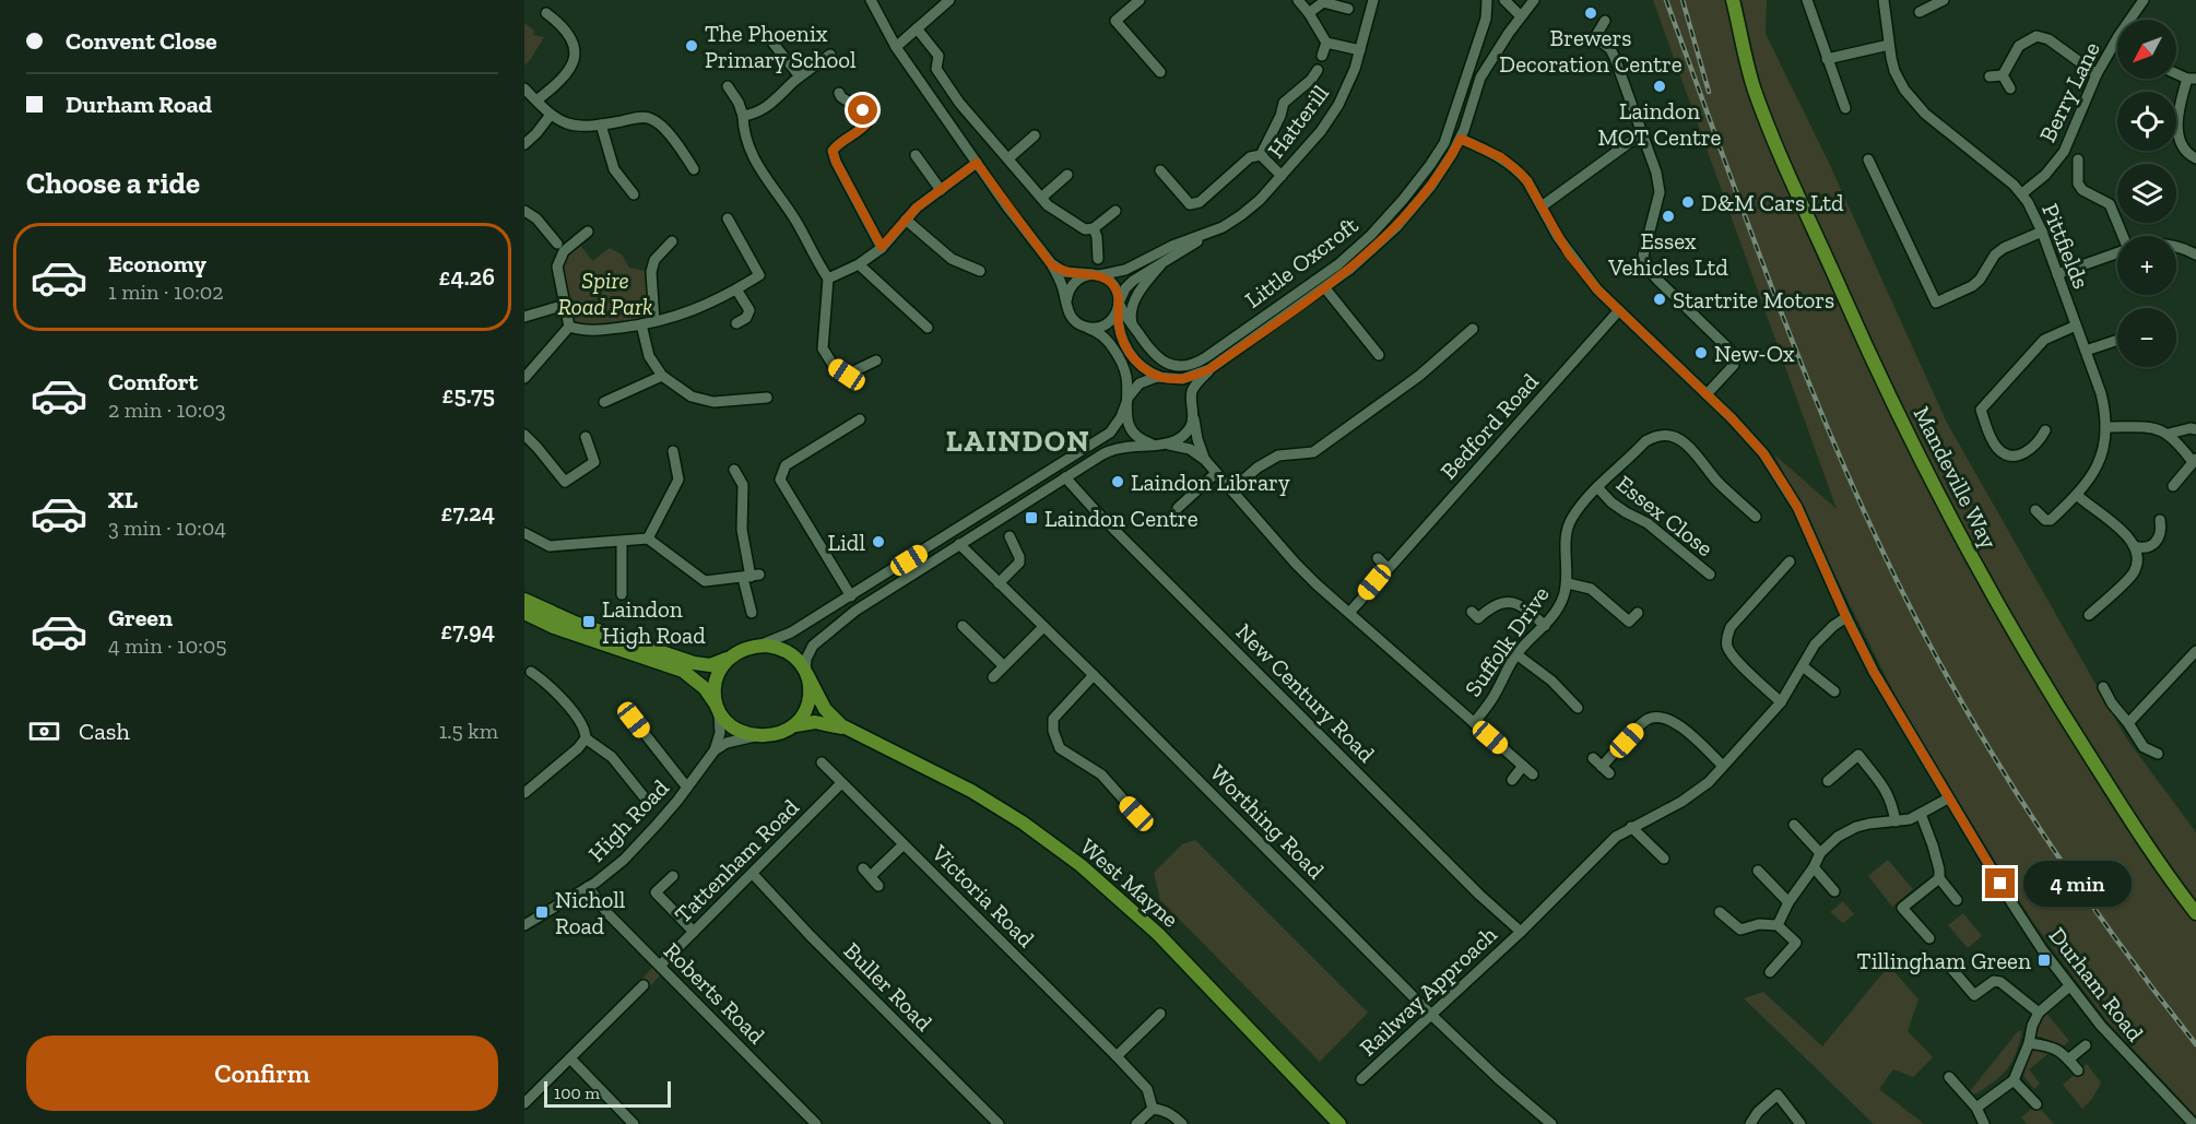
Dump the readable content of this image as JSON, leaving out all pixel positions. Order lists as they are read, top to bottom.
{
  "streets": {
    "main road": ["Mandeville Way", "West Mayne"],
    "street": [
      "Berry Lane",
      "Hatterill",
      "Pittfields",
      "Little Oxcroft",
      "Bedford Road",
      "Essex Close",
      "Suffolk Drive",
      "New Century Road",
      "High Road",
      "Worthing Road",
      "Tattenham Road",
      "Victoria Road",
      "Durham Road",
      "Buller Road",
      "Railway Approach",
      "Roberts Road"
    ]
  },
  "crossings": [
    ["Berry Lane", "Pittfields"],
    ["Hatterill", "Little Oxcroft"],
    ["Bedford Road", "Durham Road"],
    ["Essex Close", "Suffolk Drive"],
    ["New Century Road", "Railway Approach"],
    ["High Road", "West Mayne"],
    ["High Road", "Roberts Road"],
    ["Worthing Road", "Railway Approach"],
    ["Tattenham Road", "Victoria Road"],
    ["Tattenham Road", "Buller Road"],
    ["Tattenham Road", "Roberts Road"],
    ["Durham Road", "Railway Approach"]
  ],
  "districts": ["LAINDON"],
  "parks": ["Spire Road Park"],
  "places": {
    "other": [
      "Brewers Decoration Centre",
      "The Phoenix Primary School",
      "Laindon MOT Centre",
      "D&M Cars Ltd",
      "Essex Vehicles Ltd",
      "Startrite Motors",
      "New-Ox",
      "Laindon Library",
      "Lidl"
    ],
    "transit": [
      "Laindon Centre",
      "Laindon High Road",
      "Nicholl Road",
      "Tillingham Green"
    ]
  },
  "scale_bar": "100 m",
  "north": "bottom left",
  "page": {
    "banner": ["Convent Close", "Durham Road"],
    "map_buttons": ["+", "−"],
    "heading": "Choose a ride",
    "list": [
      {
        "name": "Economy",
        "note": "1 min · 10:02",
        "value": "£4.26"
      },
      {
        "name": "Comfort",
        "note": "2 min · 10:03",
        "value": "£5.75"
      },
      {
        "name": "XL",
        "note": "3 min · 10:04",
        "value": "£7.24"
      },
      {
        "name": "Green",
        "note": "4 min · 10:05",
        "value": "£7.94"
      }
    ],
    "pay": ["Cash", "1.5 km"],
    "bubble": "4 min",
    "buttons": "Confirm",
    "scale": "100 m"
  }
}
